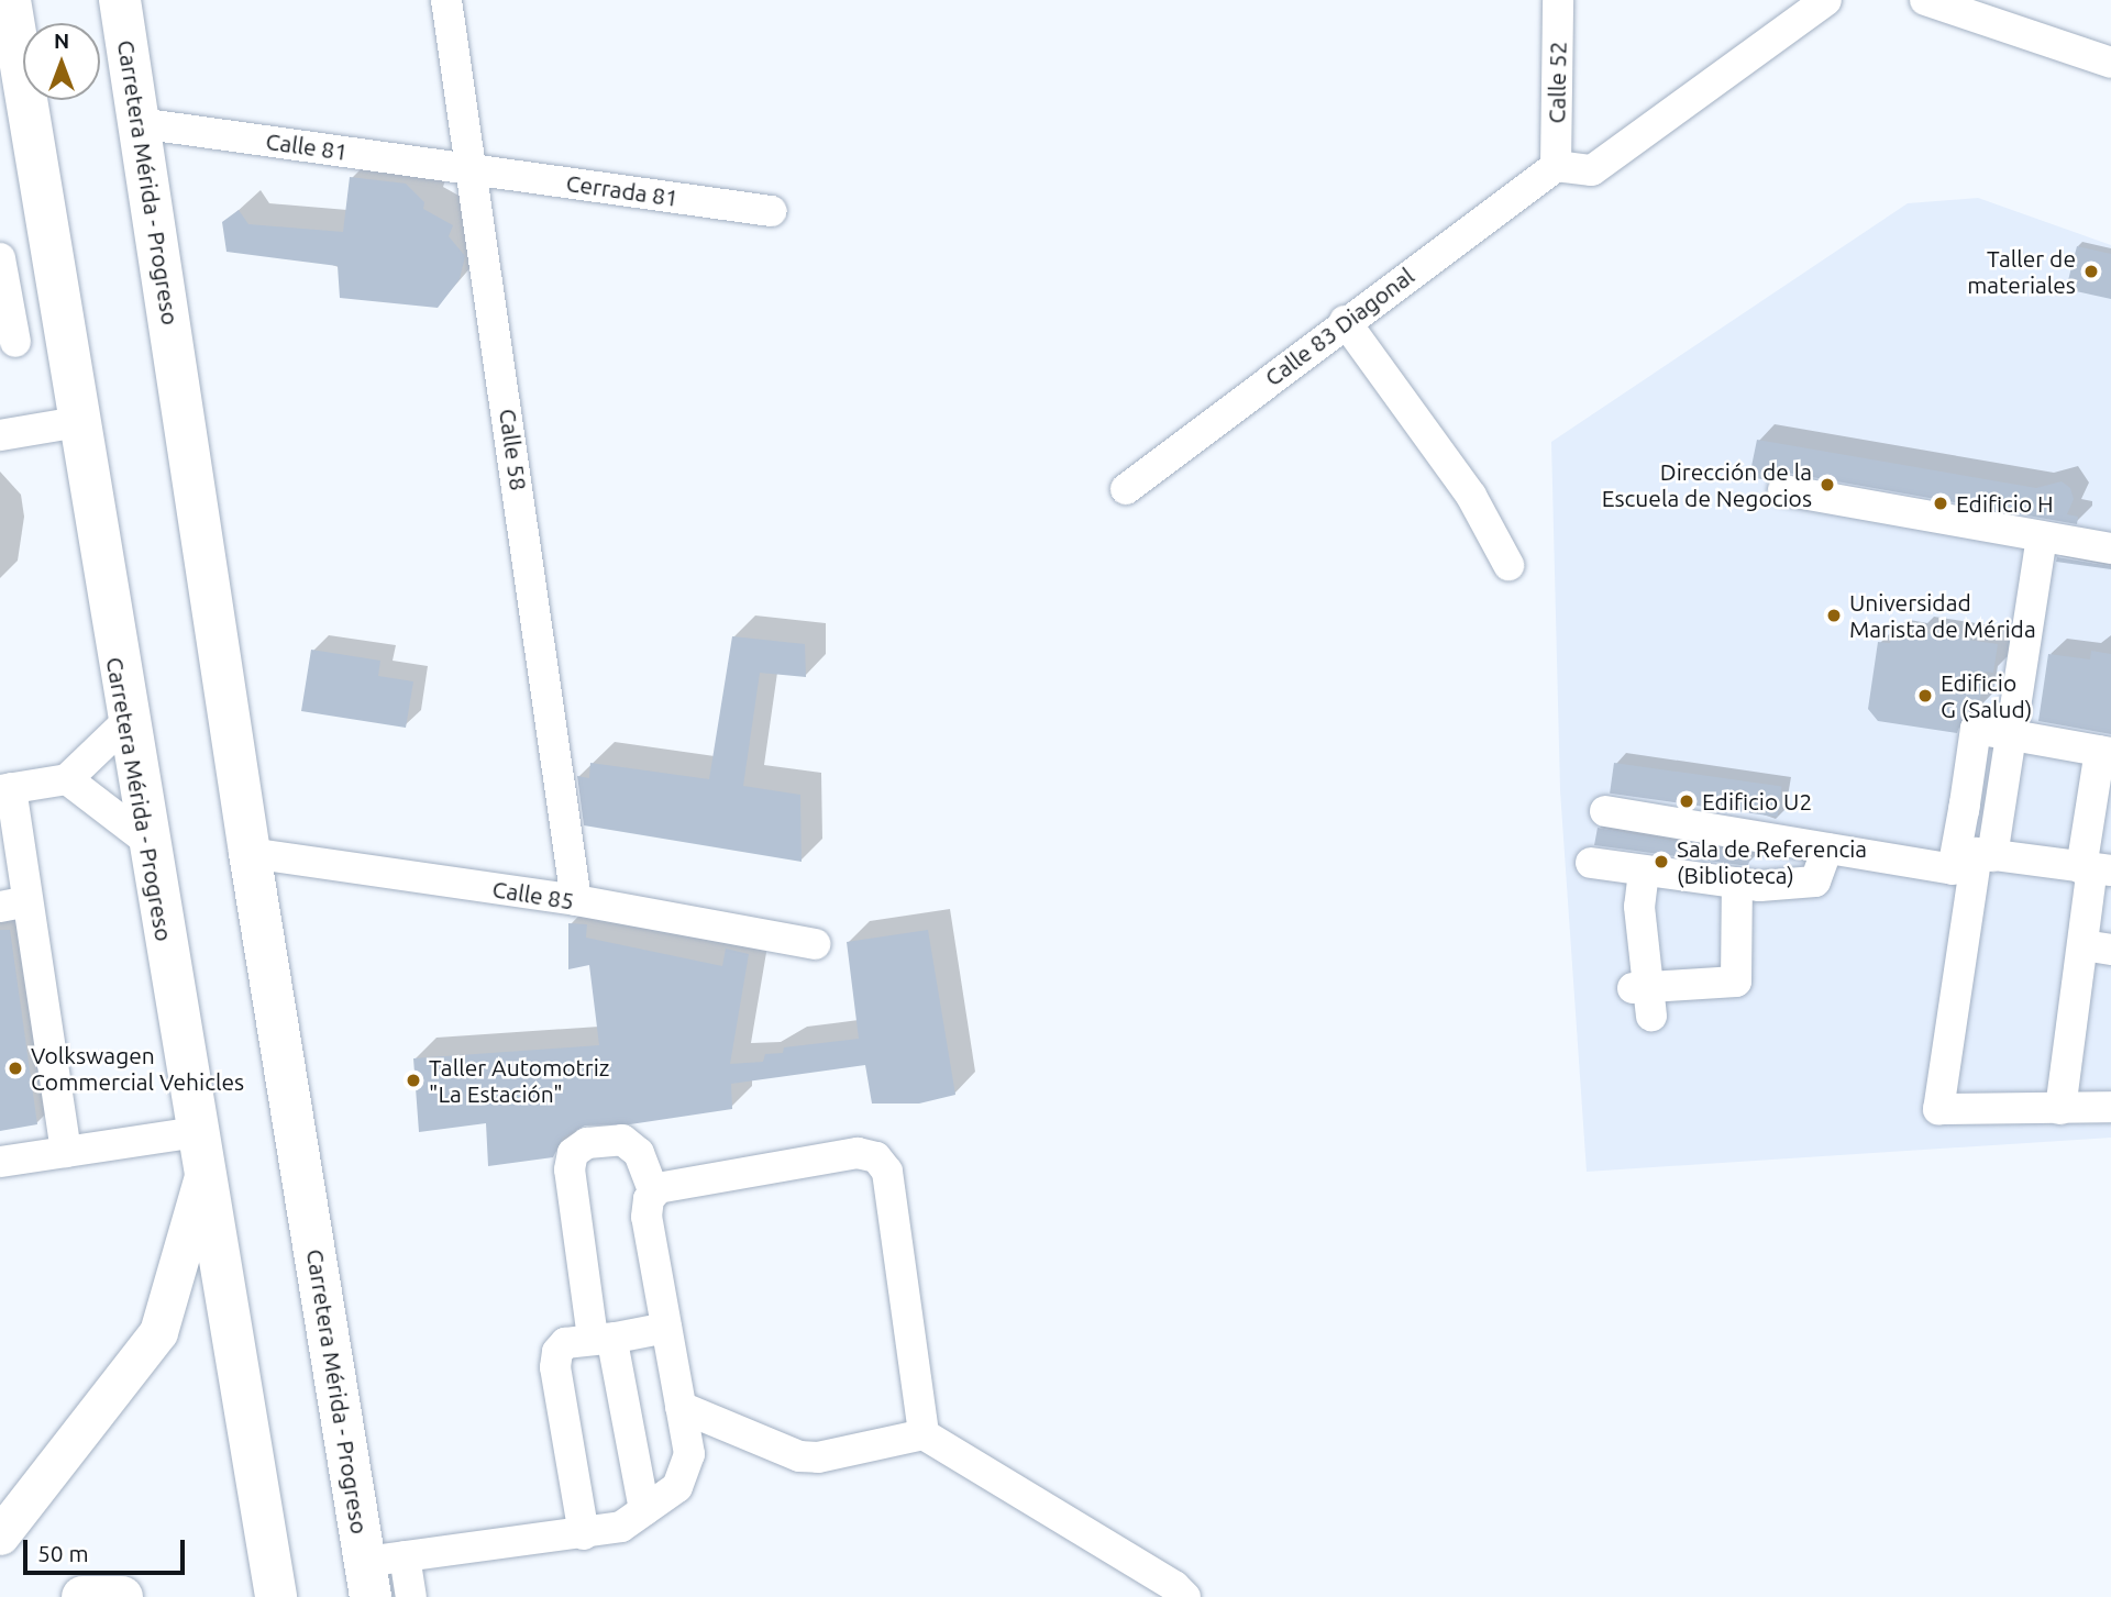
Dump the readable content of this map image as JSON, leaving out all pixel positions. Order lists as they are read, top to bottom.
{
  "streets": {
    "highway": ["Carretera Mérida - Progreso"],
    "street": [
      "Calle 52",
      "Calle 81",
      "Cerrada 81",
      "Calle 83 Diagonal",
      "Calle 58",
      "Calle 85"
    ]
  },
  "crossings": [
    ["Calle 52", "Calle 83 Diagonal"],
    ["Calle 81", "Carretera Mérida - Progreso"],
    ["Calle 81", "Cerrada 81"],
    ["Calle 81", "Calle 58"],
    ["Carretera Mérida - Progreso", "Calle 85"],
    ["Cerrada 81", "Calle 58"],
    ["Calle 58", "Calle 85"]
  ],
  "places": [
    "Taller de materiales",
    "Dirección de la Escuela de Negocios",
    "Edificio H",
    "Universidad Marista de Mérida",
    "Edificio G (Salud)",
    "Edificio U2",
    "Sala de Referencia (Biblioteca)",
    "Volkswagen Commercial Vehicles",
    "Taller Automotriz \"La Estación\""
  ],
  "scale_bar": "50 m",
  "north": "top"
}
